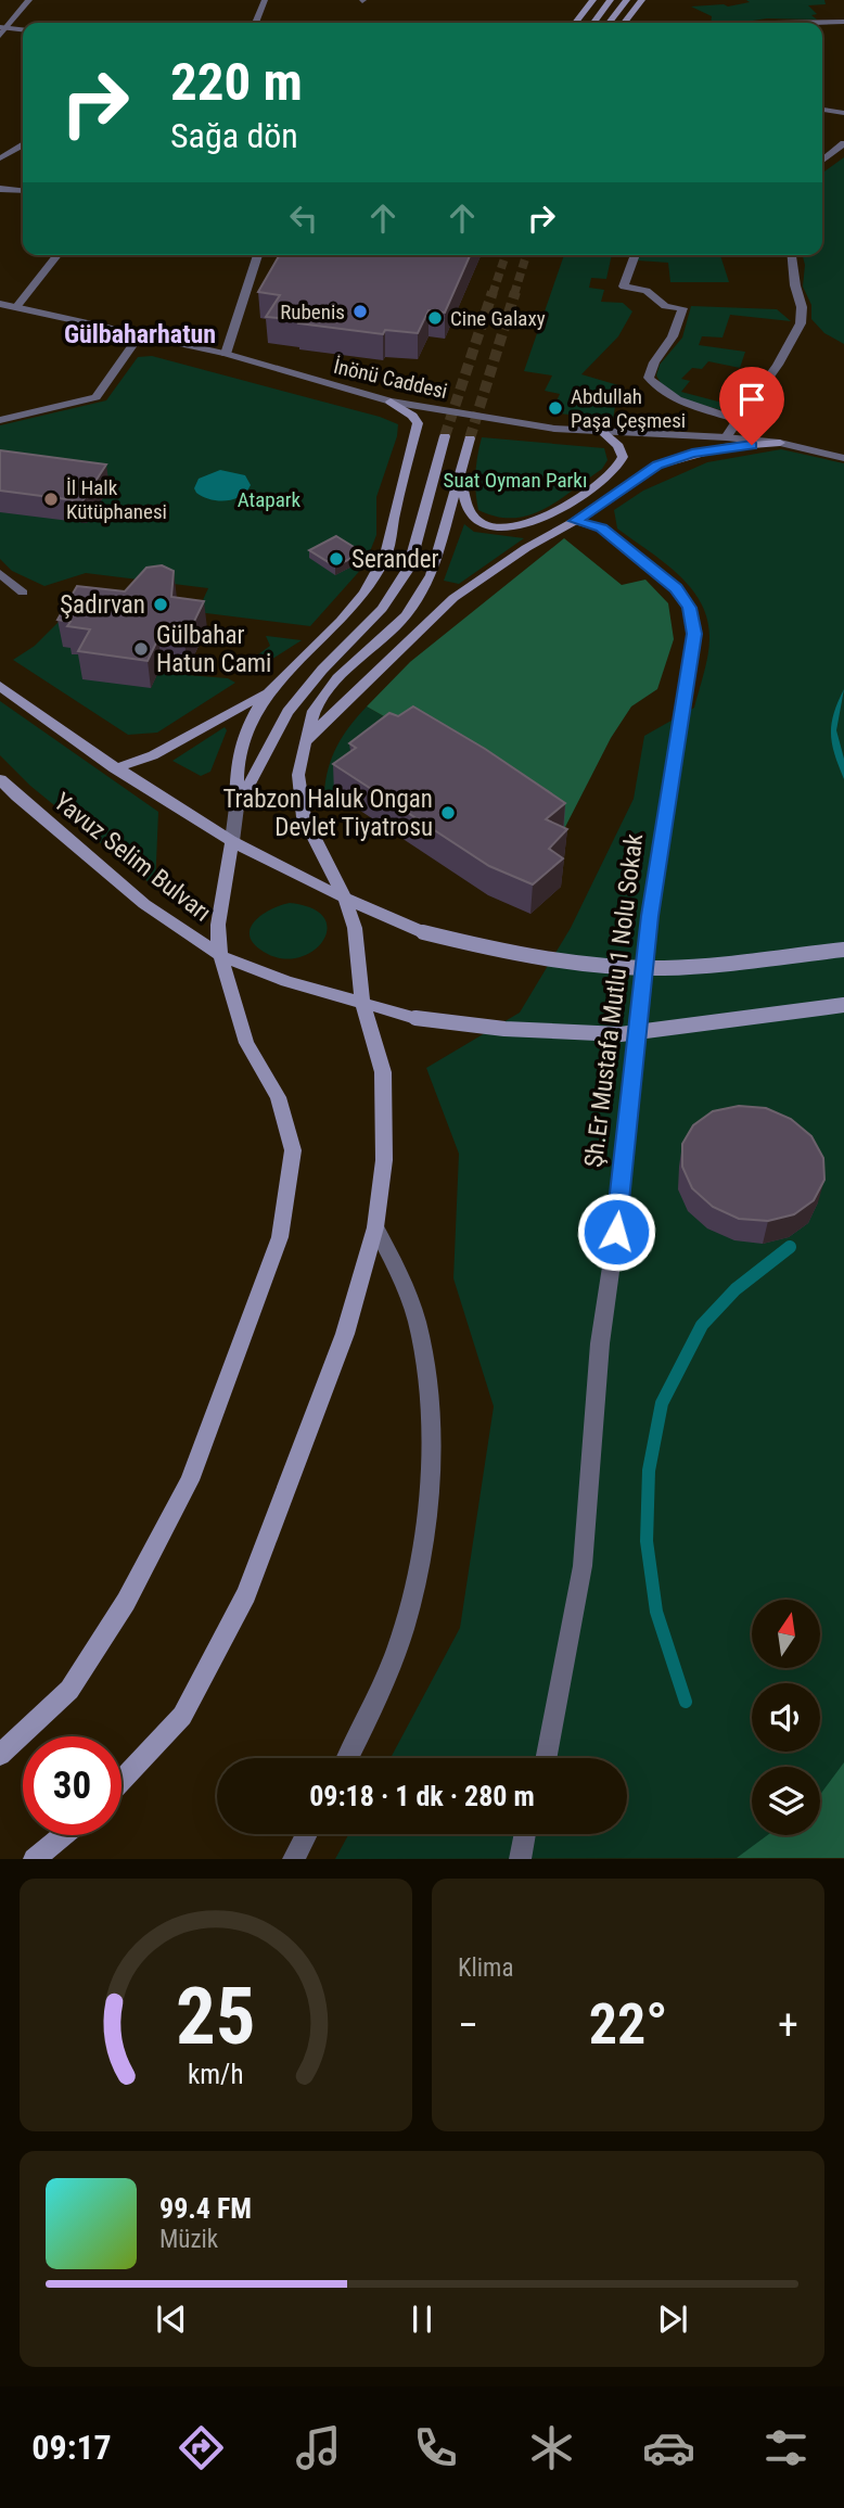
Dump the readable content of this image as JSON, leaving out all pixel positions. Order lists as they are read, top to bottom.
{
  "streets": {
    "main road": ["Yavuz Selim Bulvarı"],
    "street": ["İnönü Caddesi", "Şh.Er Mustafa Mutlu 1 Nolu Sokak"]
  },
  "districts": ["Gülbaharhatun"],
  "parks": ["Suat Oyman Parkı", "Atapark"],
  "places": [
    "Rubenis",
    "Cine Galaxy",
    "Abdullah Paşa Çeşmesi",
    "İl Halk Kütüphanesi",
    "Serander",
    "Şadırvan",
    "Gülbahar Hatun Cami",
    "Trabzon Haluk Ongan Devlet Tiyatrosu"
  ],
  "north": "top",
  "page": {
    "turn": ["220 m", "Sağa dön"],
    "limit": "30",
    "trip": "09:18 · 1 dk · 280 m",
    "tile": "Klima",
    "heat": ["−", "22°", "+"],
    "song": ["99.4 FM", "Müzik"],
    "tabs": "09:17",
    "gauge": ["25", "km/h"]
  }
}
